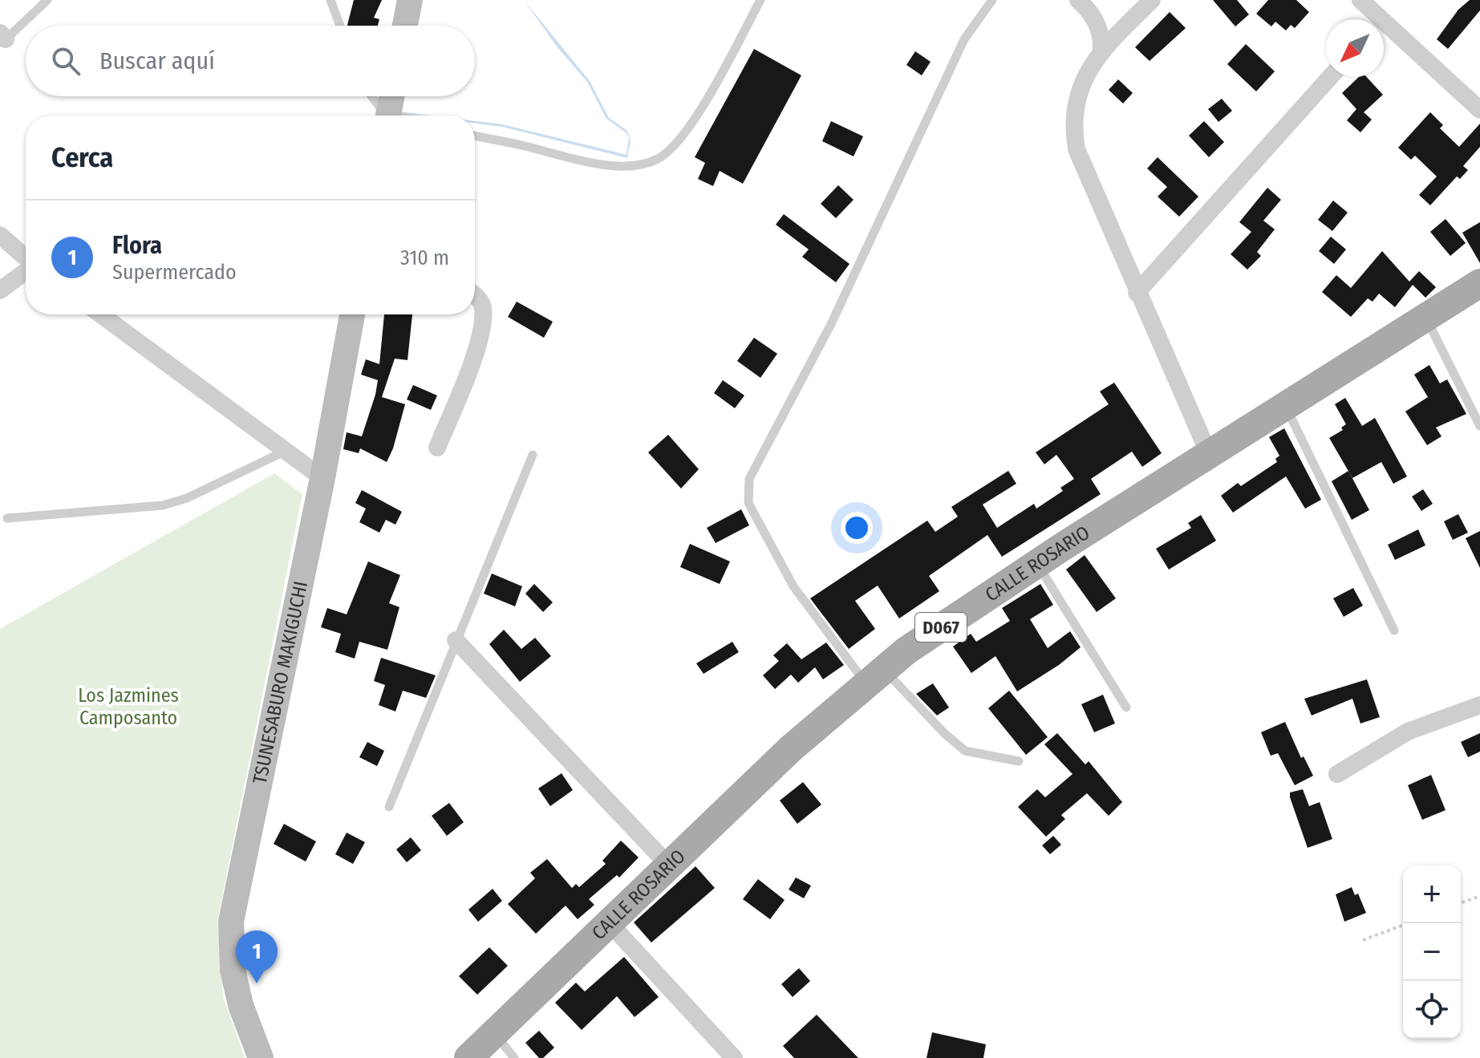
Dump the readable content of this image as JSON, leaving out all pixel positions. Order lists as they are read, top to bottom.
{
  "streets": {
    "main road": ["CALLE ROSARIO", "D067"],
    "street": ["TSUNESABURO MAKIGUCHI"]
  },
  "parks": ["Los Jazmines Camposanto"],
  "north": "bottom left",
  "page": {
    "search": "Buscar aquí",
    "heading": "Cerca",
    "list": [
      {
        "mark": "1",
        "name": "Flora",
        "note": "Supermercado",
        "value": "310 m"
      }
    ],
    "map_buttons": ["+", "−"],
    "pins": "1"
  }
}
